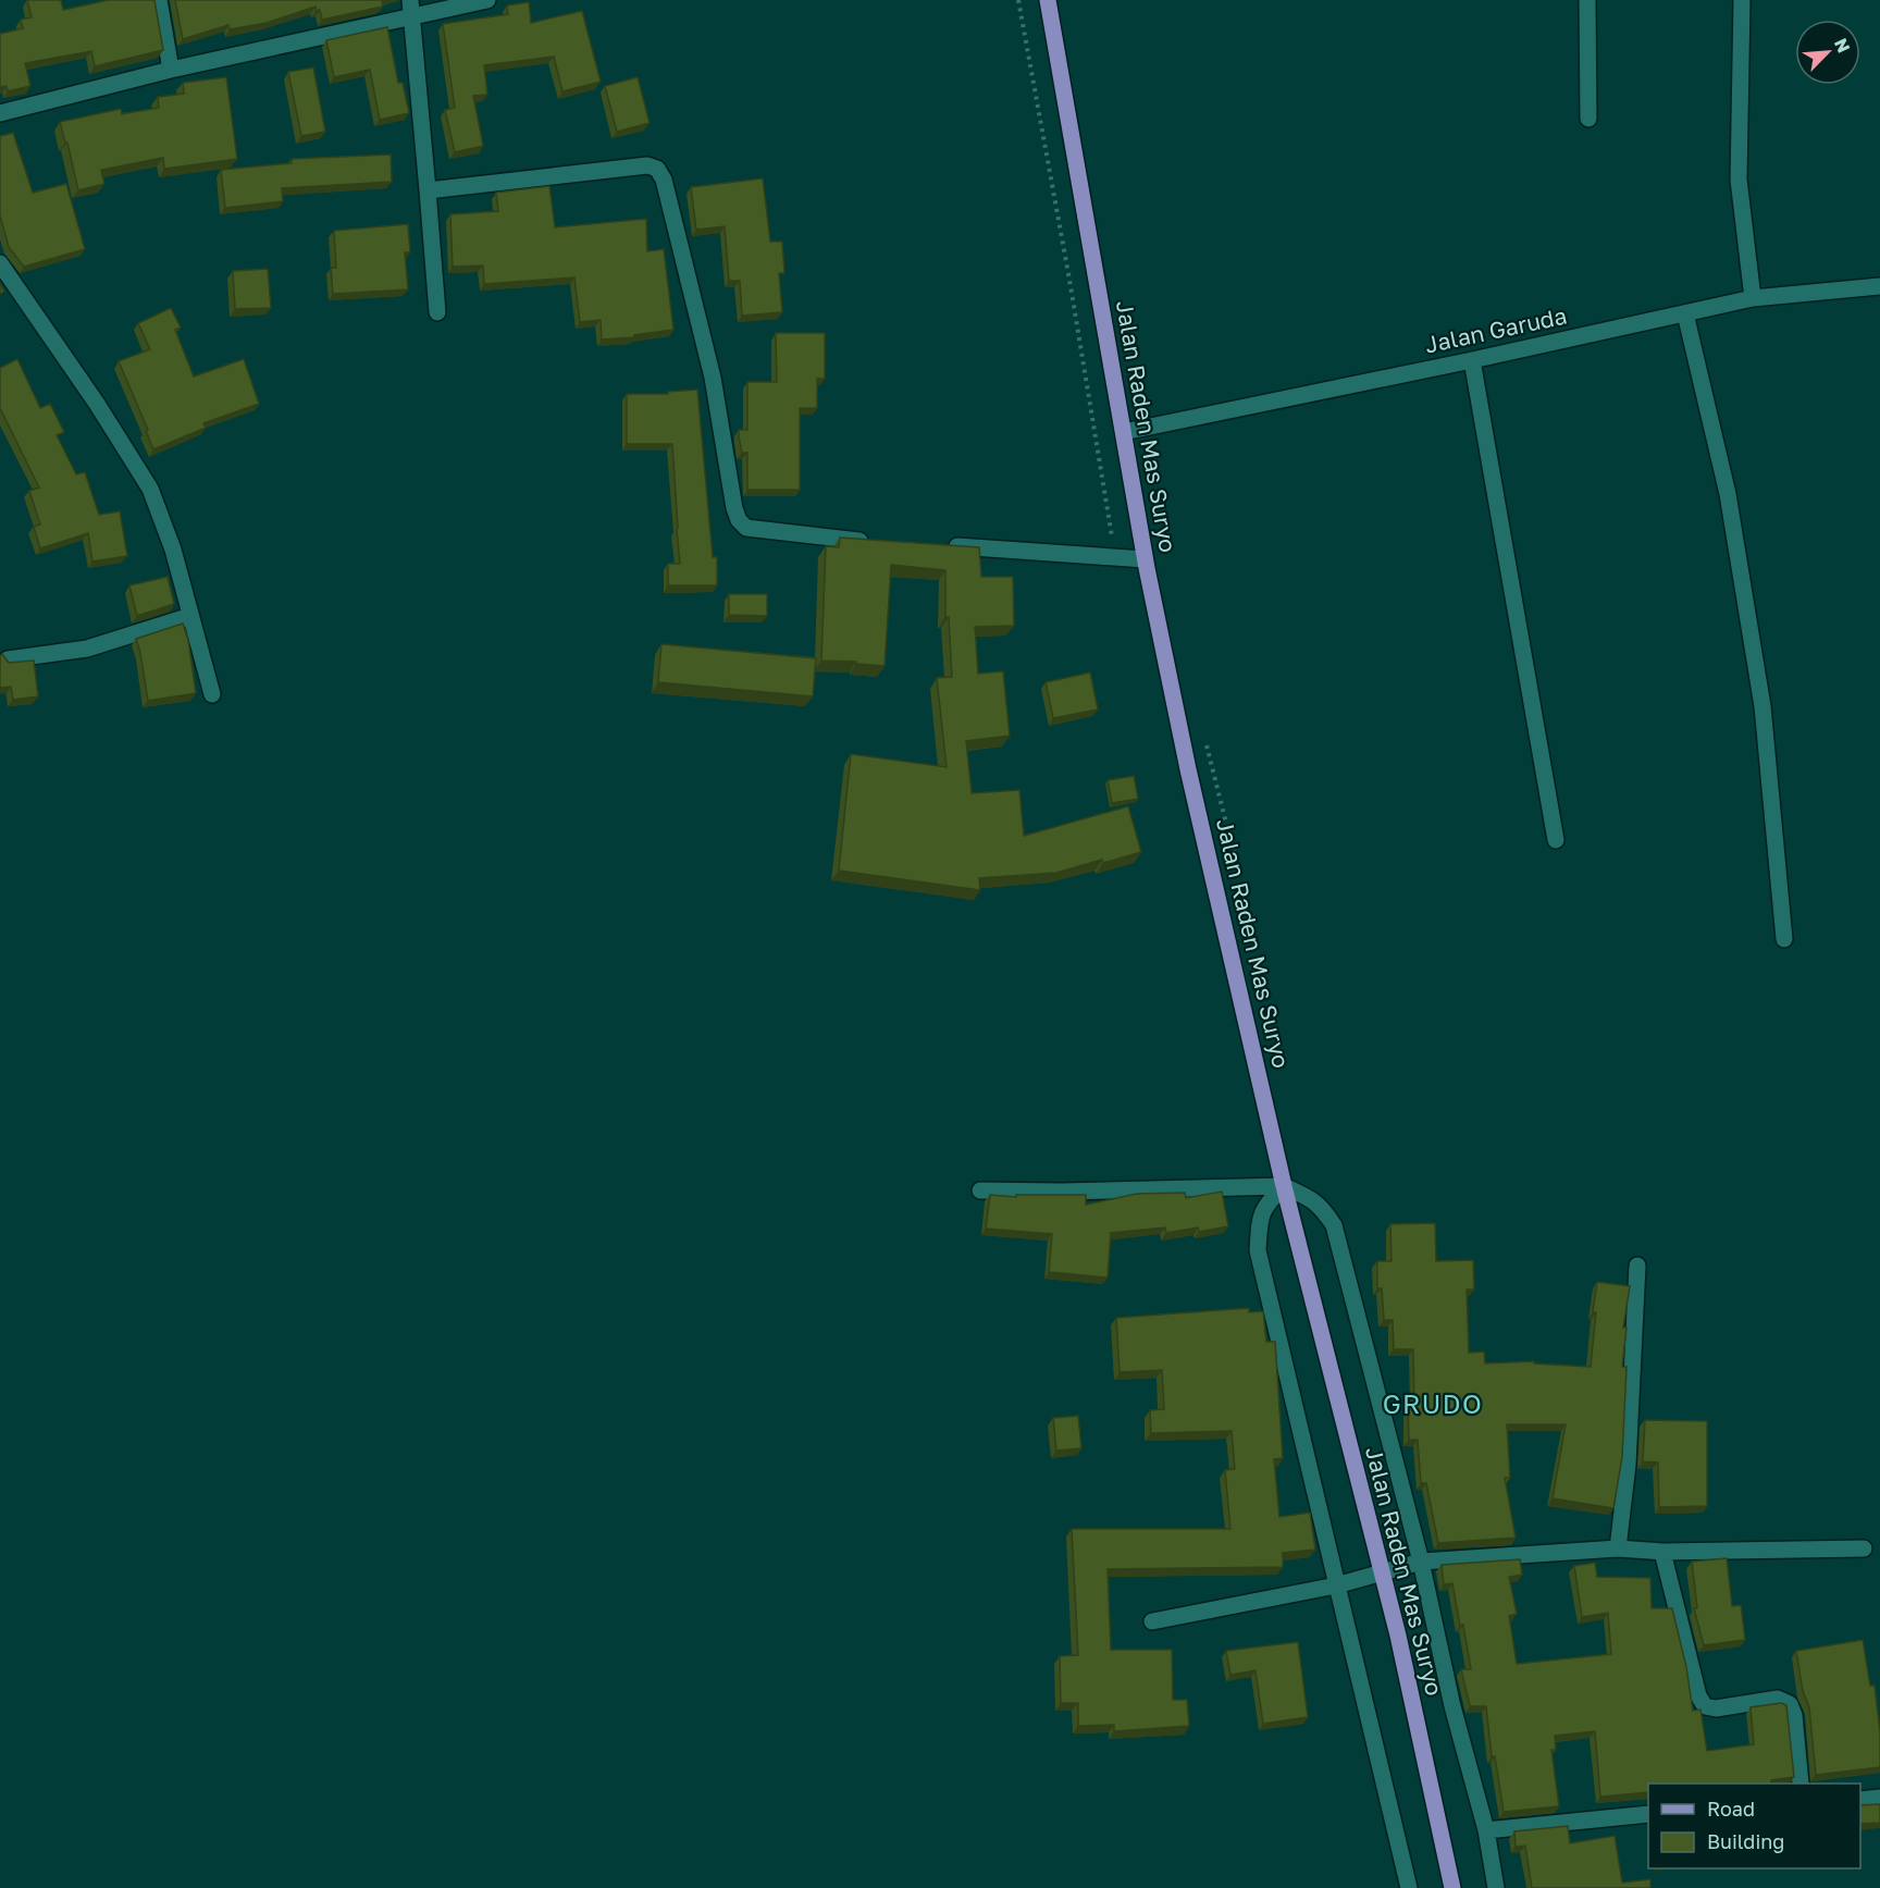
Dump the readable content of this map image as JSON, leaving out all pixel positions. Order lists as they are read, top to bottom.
{
  "streets": {
    "main road": ["Jalan Raden Mas Suryo"],
    "street": ["Jalan Garuda"]
  },
  "crossings": [
    ["Jalan Garuda", "Jalan Raden Mas Suryo"]
  ],
  "districts": ["GRUDO"],
  "legend": ["Road", "Building"],
  "north": "top right"
}
